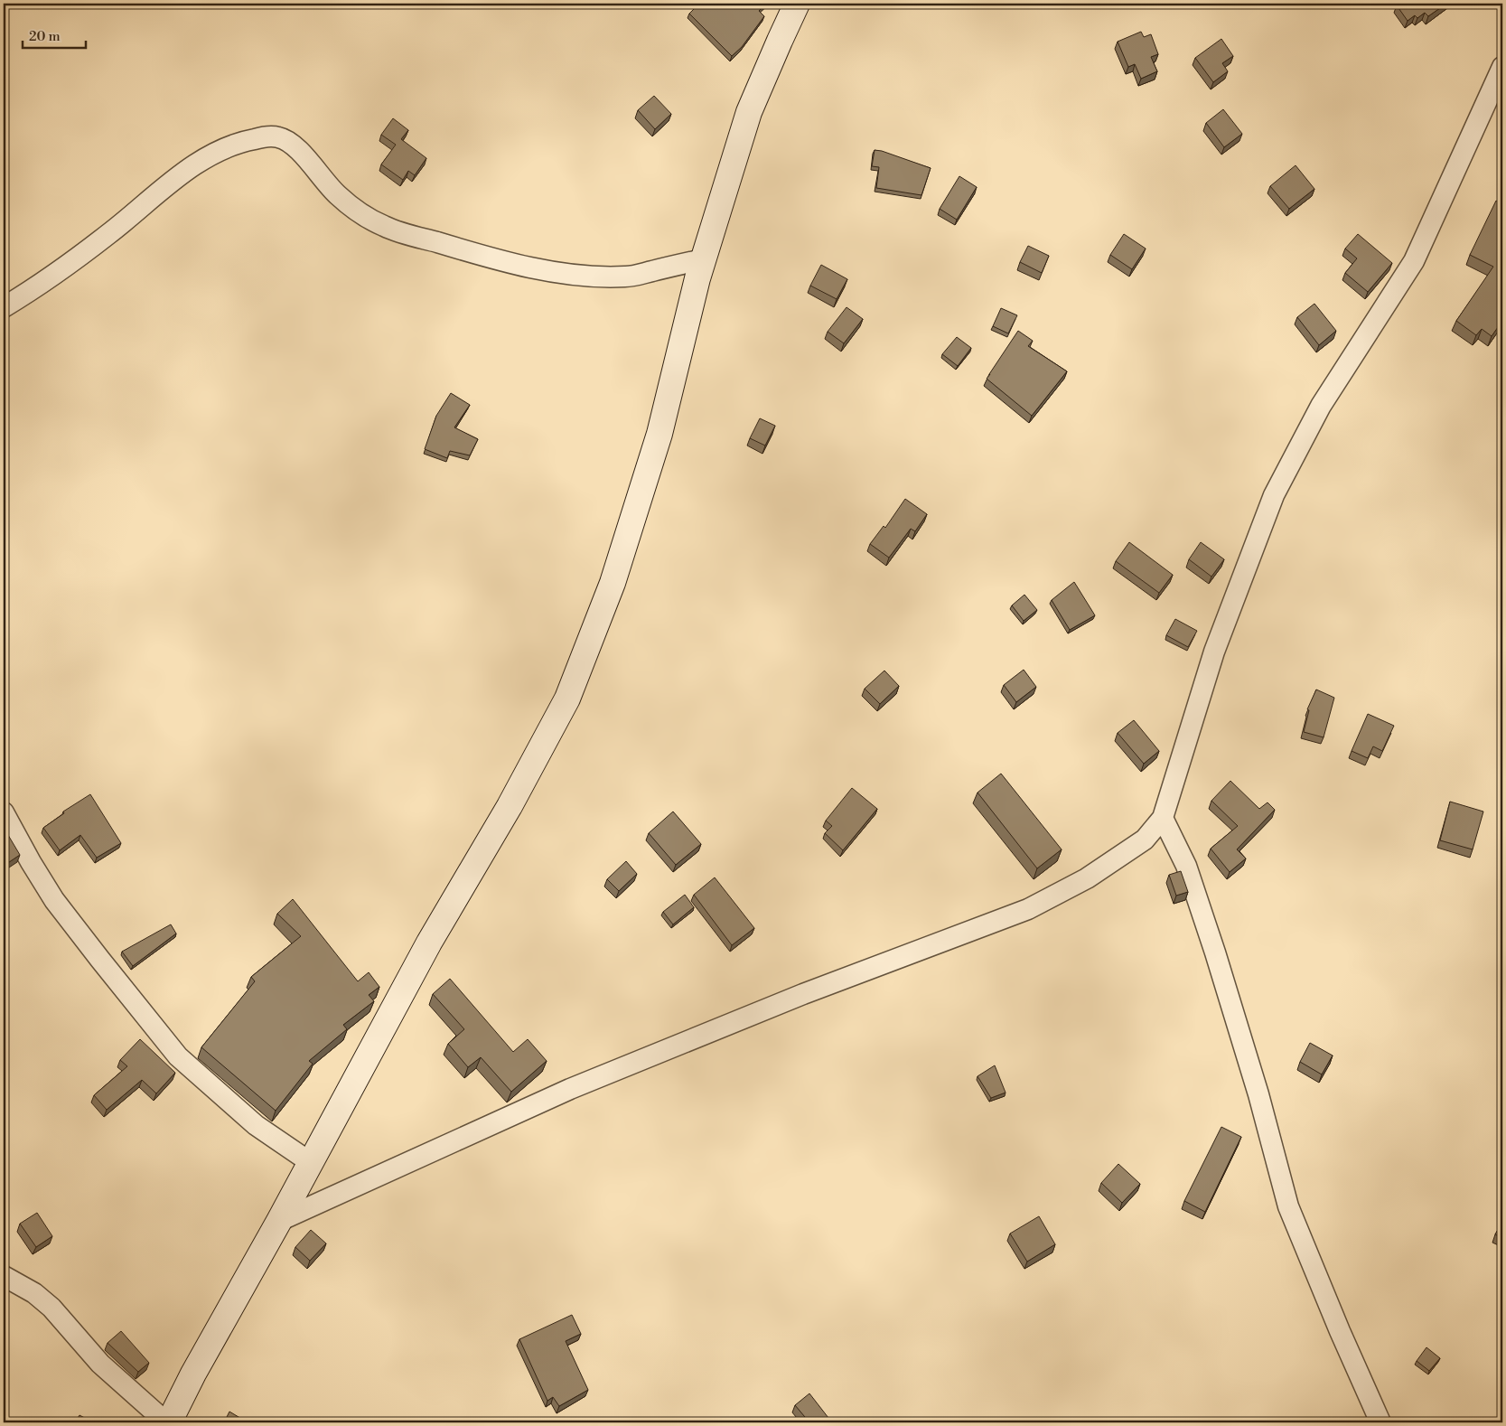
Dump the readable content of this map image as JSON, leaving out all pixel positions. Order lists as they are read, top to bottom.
{
  "scale_bar": "20 m"
}
